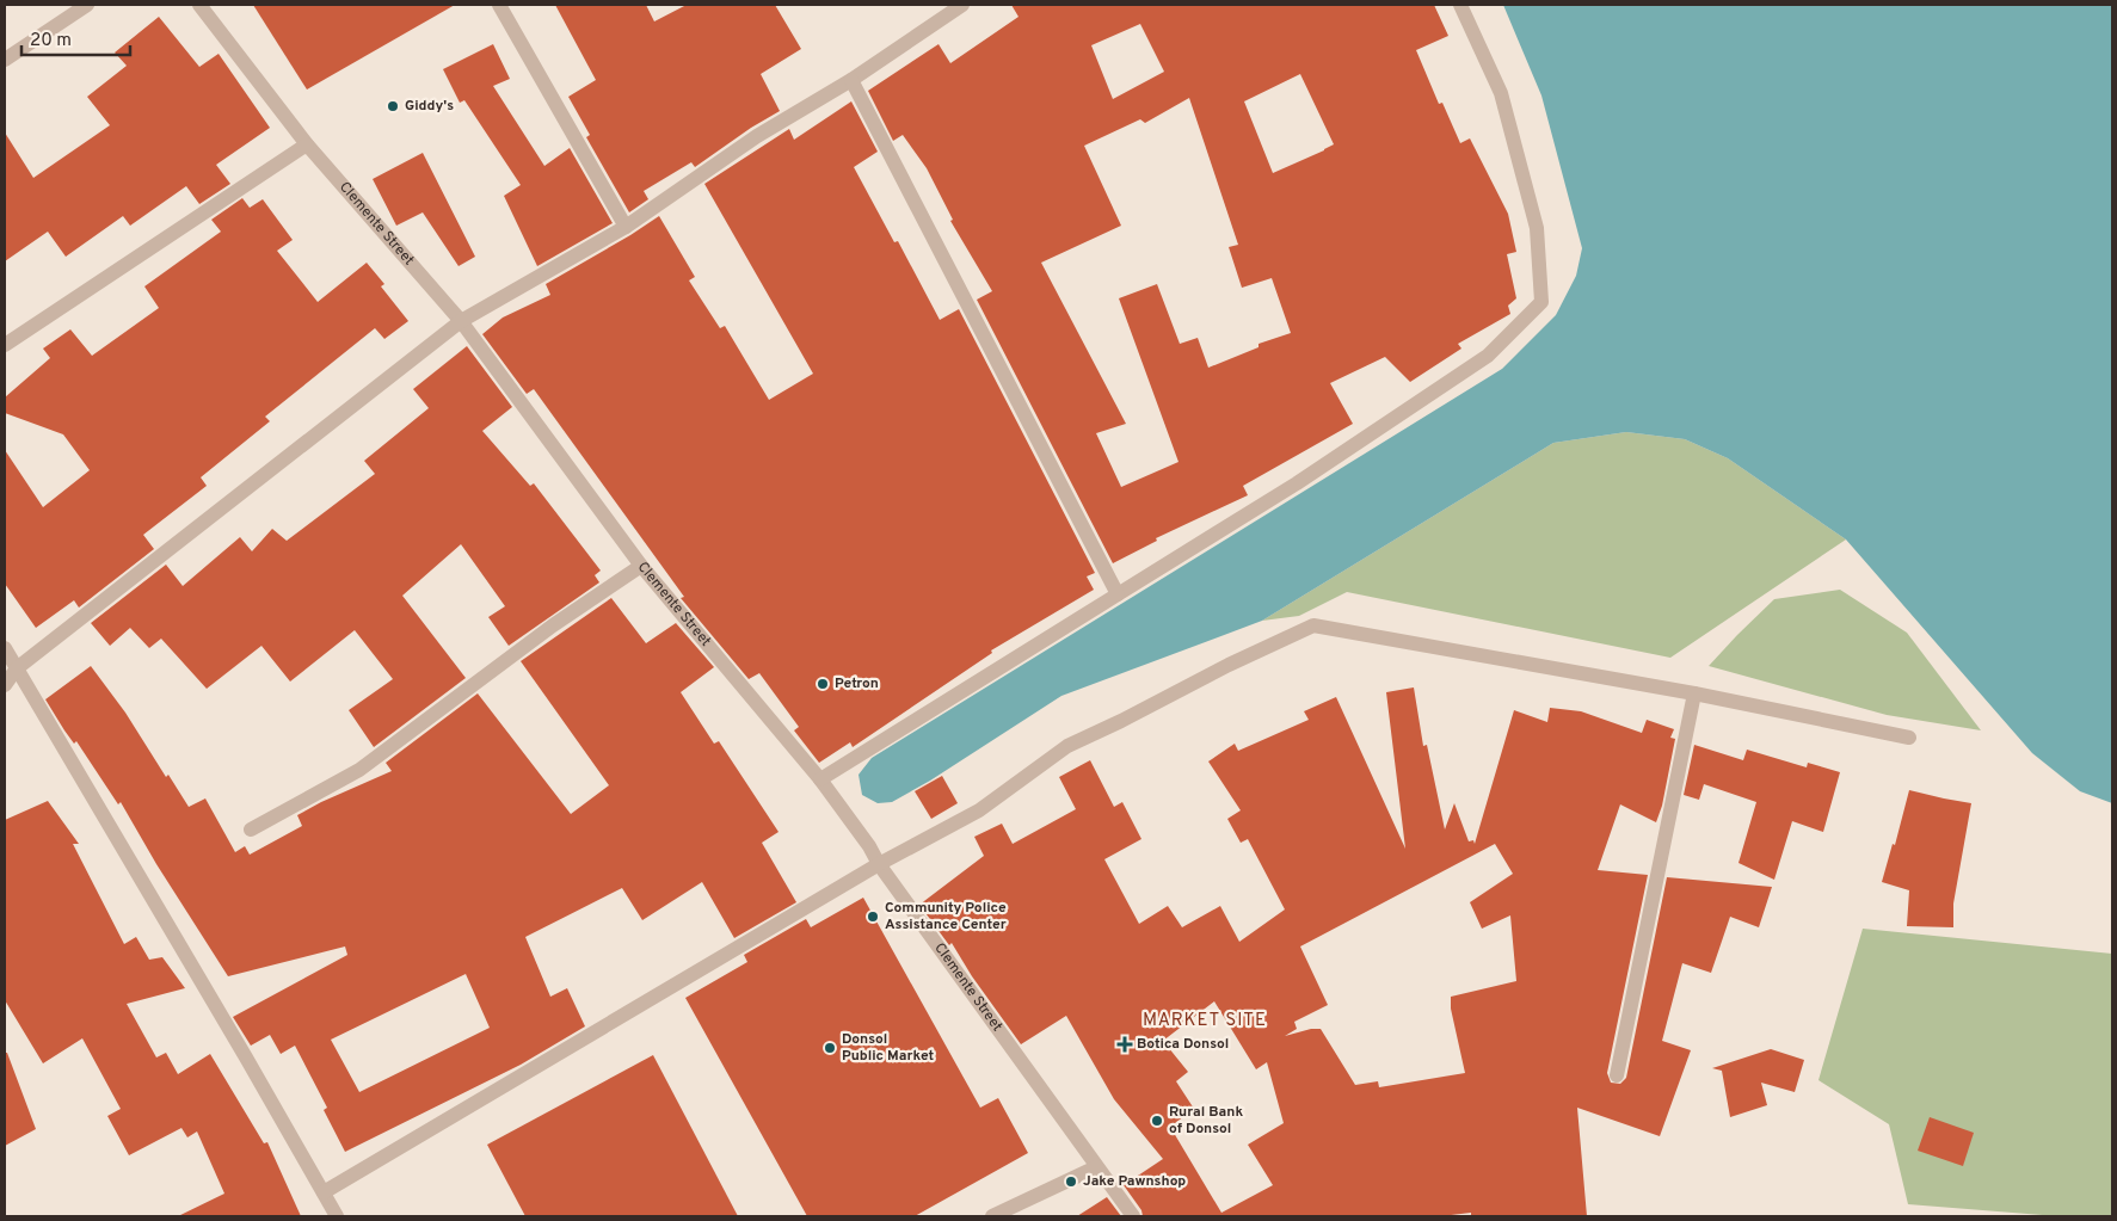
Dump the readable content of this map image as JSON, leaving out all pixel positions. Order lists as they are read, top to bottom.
{
  "streets": {
    "street": ["Clemente Street"]
  },
  "districts": ["MARKET SITE"],
  "places": {
    "other": [
      "Giddy's",
      "Petron",
      "Community Police Assistance Center",
      "Donsol Public Market",
      "Rural Bank of Donsol",
      "Jake Pawnshop"
    ],
    "health": ["Botica Donsol"]
  },
  "scale_bar": "20 m"
}
